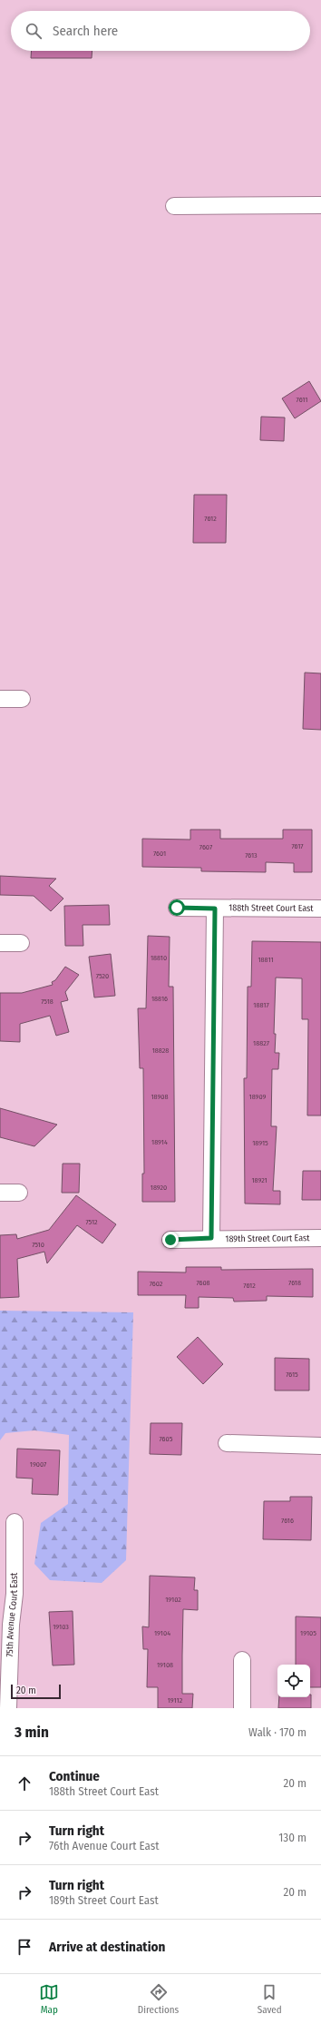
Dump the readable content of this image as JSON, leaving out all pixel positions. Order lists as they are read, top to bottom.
{
  "streets": {
    "street": ["188th Street Court East", "189th Street Court East", "75th Avenue Court East"]
  },
  "house_numbers": [
    "7611",
    "7612",
    "7617",
    "7607",
    "7601",
    "7613",
    "18810",
    "18811",
    "7520",
    "18816",
    "7518",
    "18817",
    "18827",
    "18828",
    "18908",
    "18909",
    "18914",
    "18915",
    "18921",
    "18920",
    "7512",
    "7510",
    "7608",
    "7618",
    "7602",
    "7612",
    "7615",
    "7605",
    "19007",
    "7616",
    "19102",
    "19103",
    "19104",
    "19105",
    "19108",
    "19112"
  ],
  "scale_bar": "20 m",
  "page": {
    "search": "Search here",
    "scale": "20 m",
    "heading": ["3 min", "Walk · 170 m"],
    "list": [
      ["Continue", "188th Street Court East", "20 m"],
      ["Turn right", "76th Avenue Court East", "130 m"],
      ["Turn right", "189th Street Court East", "20 m"],
      "Arrive at destination"
    ],
    "nav": ["Map", "Directions", "Saved"]
  }
}
